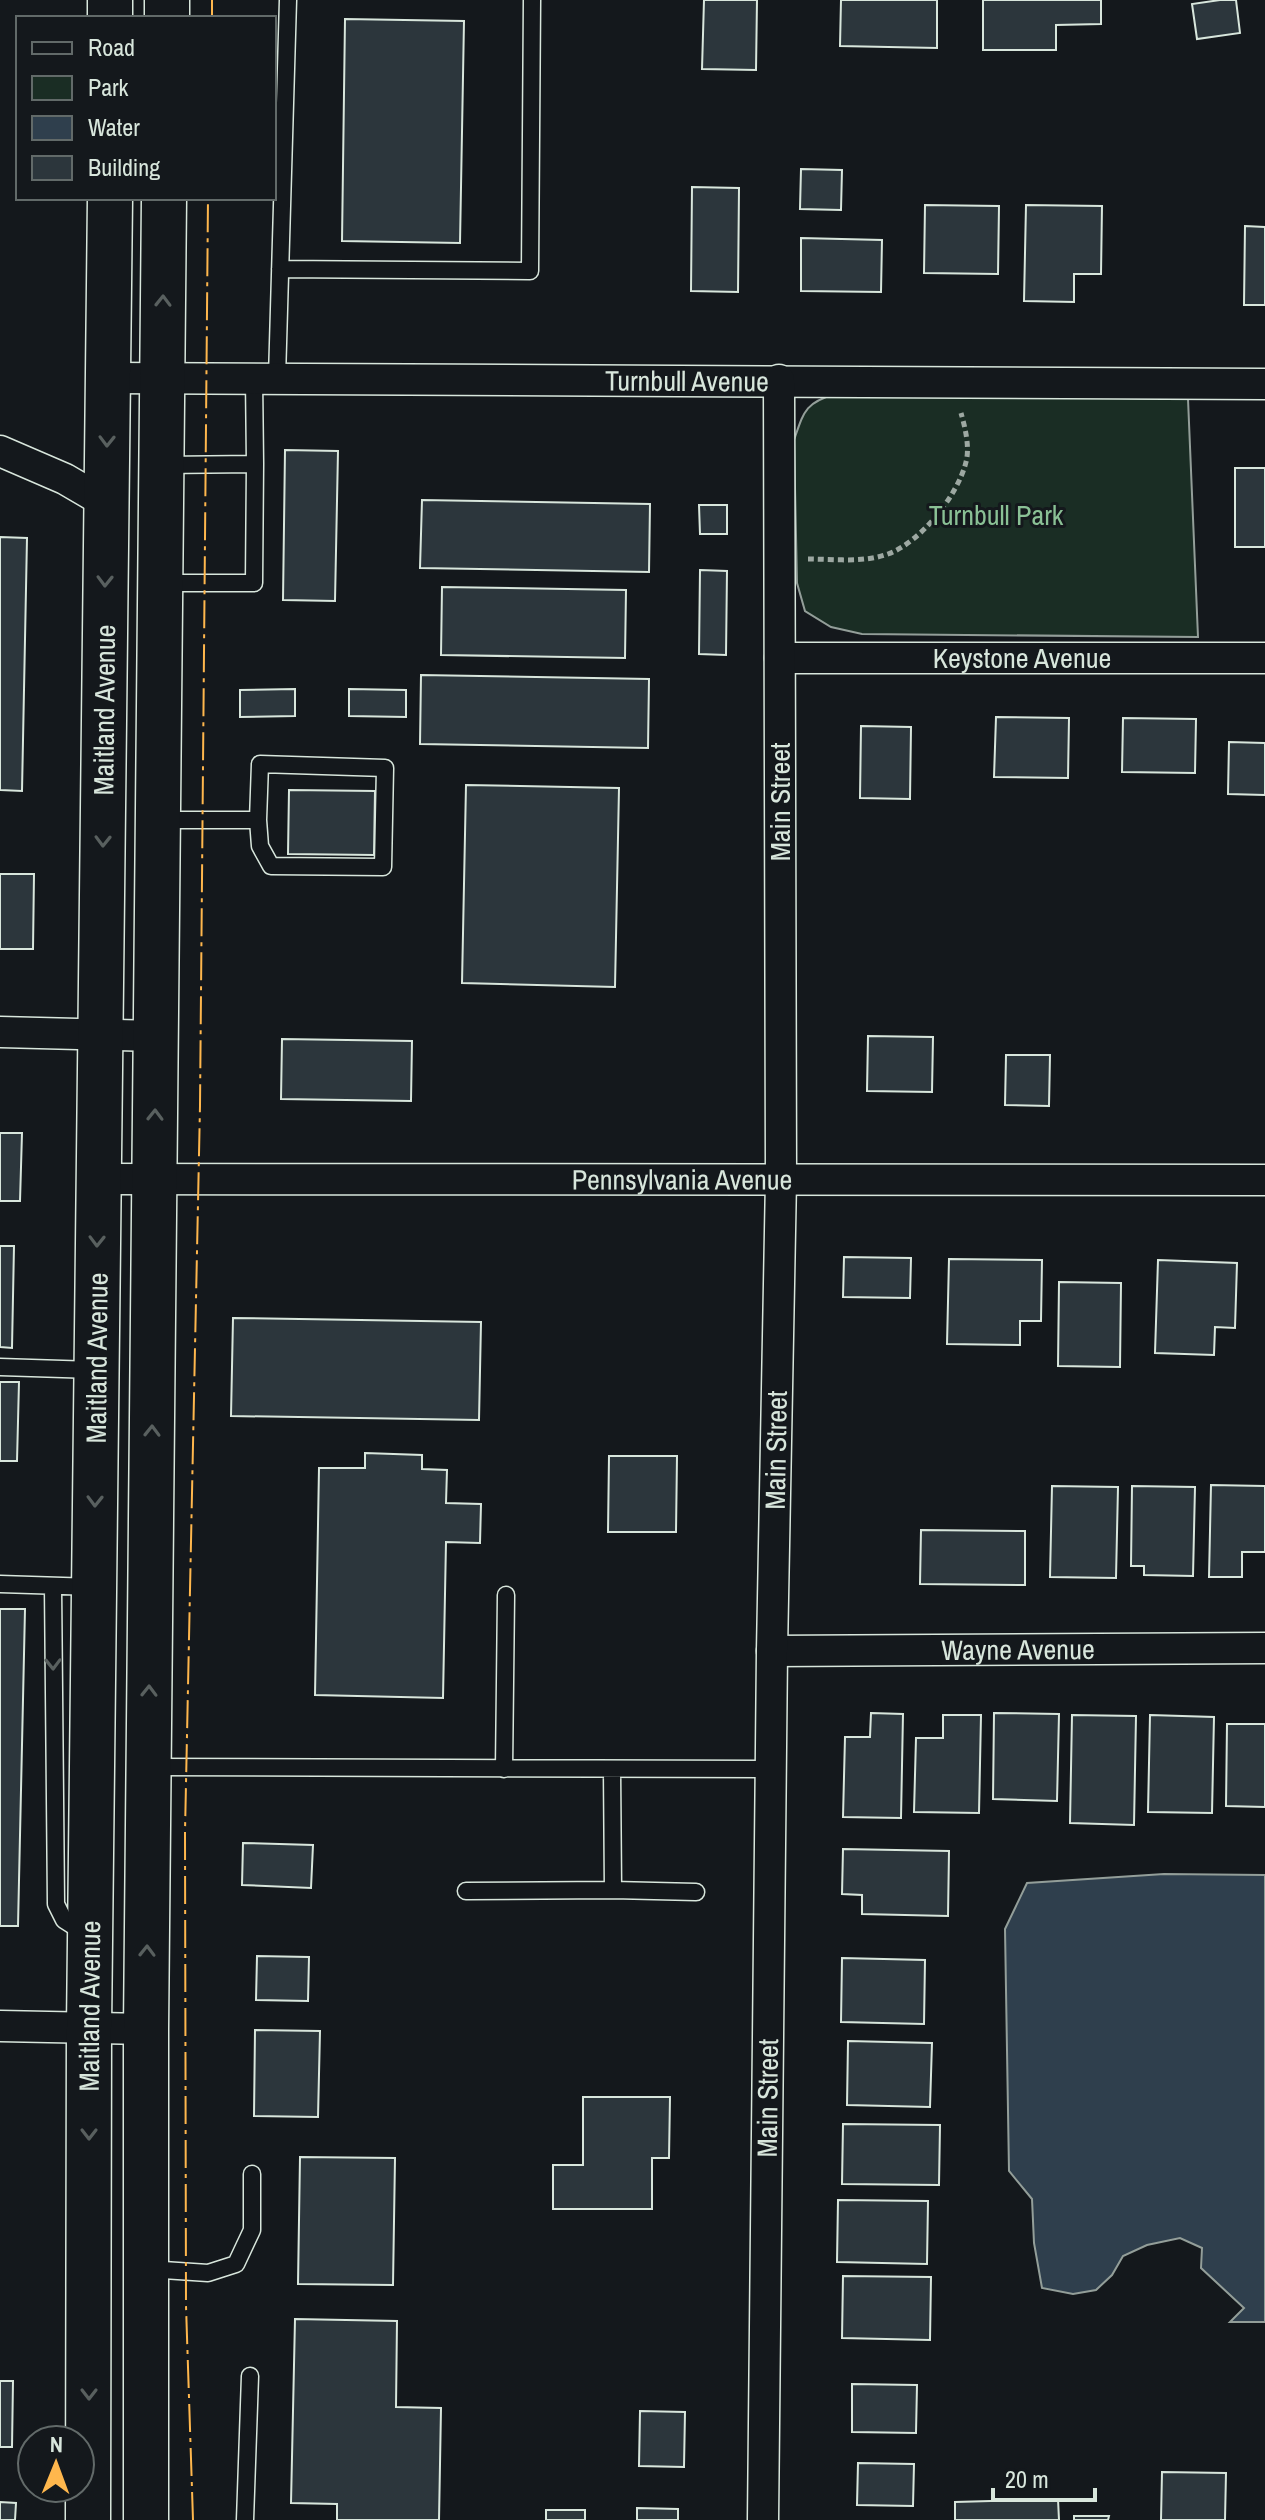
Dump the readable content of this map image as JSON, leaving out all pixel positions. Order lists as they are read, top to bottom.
{
  "streets": {
    "main road": ["Maitland Avenue"],
    "street": [
      "Turnbull Avenue",
      "Keystone Avenue",
      "Main Street",
      "Pennsylvania Avenue",
      "Wayne Avenue"
    ]
  },
  "crossings": [
    ["Turnbull Avenue", "Maitland Avenue"],
    ["Turnbull Avenue", "Main Street"],
    ["Keystone Avenue", "Main Street"],
    ["Maitland Avenue", "Pennsylvania Avenue"],
    ["Main Street", "Pennsylvania Avenue"],
    ["Main Street", "Wayne Avenue"]
  ],
  "parks": ["Turnbull Park"],
  "legend": [
    "Road",
    "Park",
    "Water",
    "Building"
  ],
  "scale_bar": "20 m",
  "north": "top"
}
